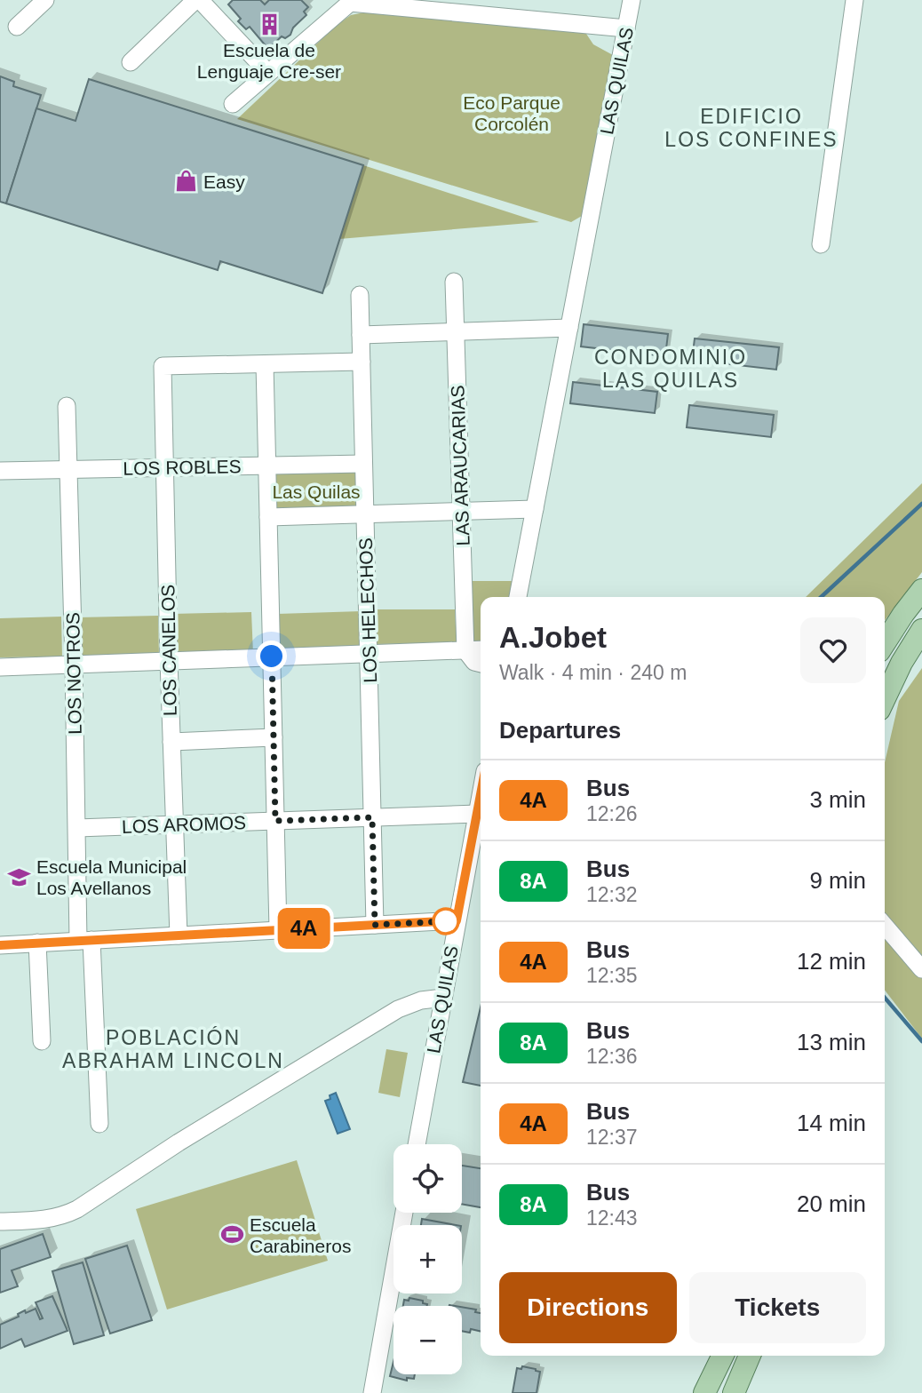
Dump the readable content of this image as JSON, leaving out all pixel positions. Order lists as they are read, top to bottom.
{
  "streets": {
    "street": [
      "LAS QUILAS",
      "LAS ARAUCARIAS",
      "LOS ROBLES",
      "LOS HELECHOS",
      "LOS CANELOS",
      "LOS NOTROS",
      "LOS AROMOS"
    ]
  },
  "crossings": [
    ["LAS QUILAS", "LOS AROMOS"],
    ["LOS ROBLES", "LOS HELECHOS"],
    ["LOS ROBLES", "LOS CANELOS"],
    ["LOS ROBLES", "LOS NOTROS"],
    ["LOS HELECHOS", "LOS AROMOS"],
    ["LOS CANELOS", "LOS AROMOS"],
    ["LOS NOTROS", "LOS AROMOS"]
  ],
  "districts": ["EDIFICIO LOS CONFINES", "CONDOMINIO LAS QUILAS", "POBLACIÓN ABRAHAM LINCOLN"],
  "parks": ["Eco Parque Corcolén", "Las Quilas"],
  "places": {
    "building": ["Escuela de Lenguaje Cre-ser"],
    "shop": ["Easy"],
    "school or university": ["Escuela Municipal Los Avellanos"],
    "sports": ["Escuela Carabineros"]
  },
  "lines": ["bus line 4A"],
  "page": {
    "on_map": "4A",
    "heading": [
      ["A.Jobet", "Walk · 4 min · 240 m"],
      "Departures"
    ],
    "list": [
      {
        "mark": "4A",
        "name": "Bus",
        "note": "12:26",
        "value": "3 min"
      },
      {
        "mark": "8A",
        "name": "Bus",
        "note": "12:32",
        "value": "9 min"
      },
      {
        "mark": "4A",
        "name": "Bus",
        "note": "12:35",
        "value": "12 min"
      },
      {
        "mark": "8A",
        "name": "Bus",
        "note": "12:36",
        "value": "13 min"
      },
      {
        "mark": "4A",
        "name": "Bus",
        "note": "12:37",
        "value": "14 min"
      },
      {
        "mark": "8A",
        "name": "Bus",
        "note": "12:43",
        "value": "20 min"
      }
    ],
    "map_buttons": ["+", "−"],
    "buttons": ["Directions", "Tickets"]
  }
}
